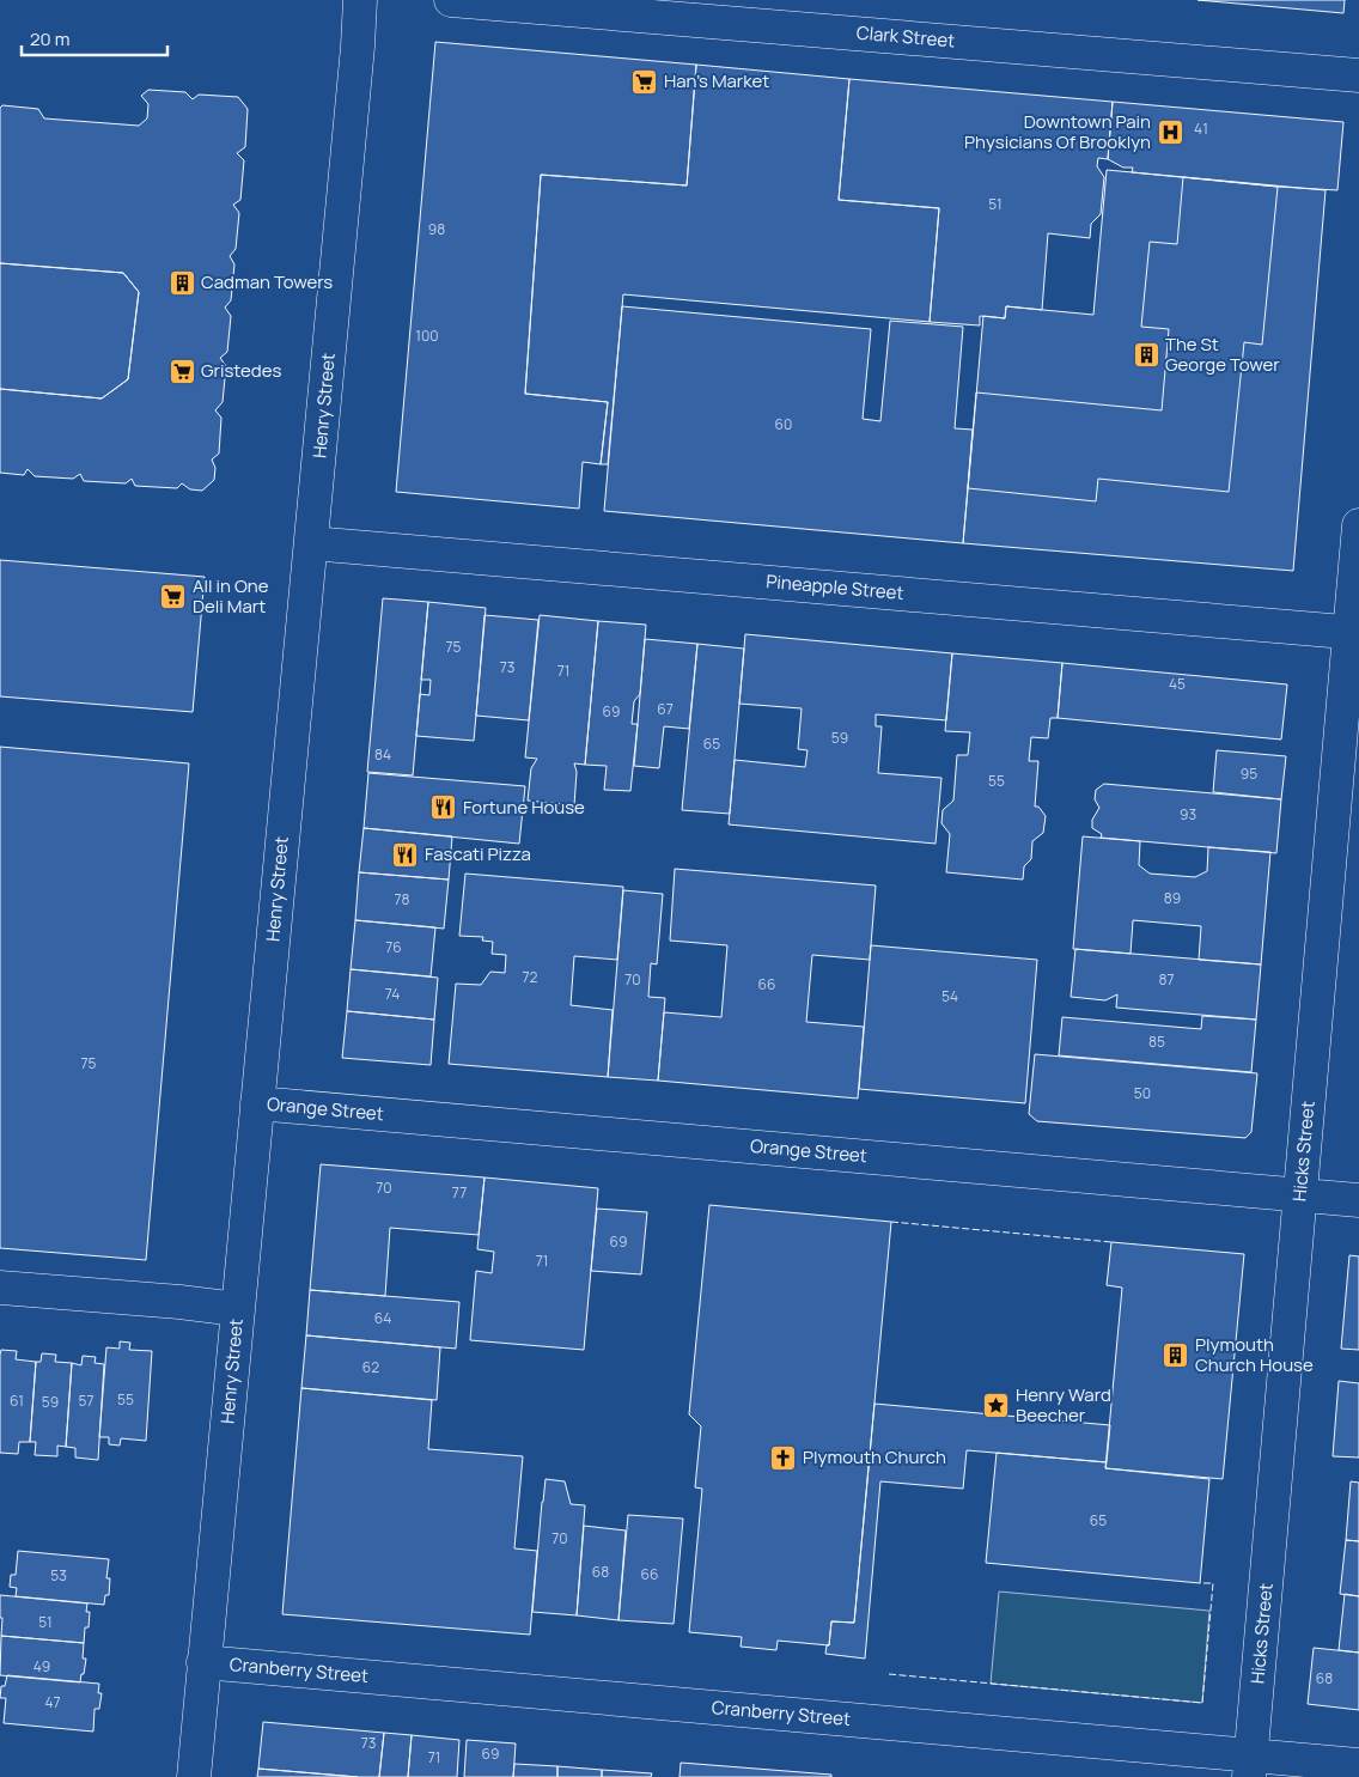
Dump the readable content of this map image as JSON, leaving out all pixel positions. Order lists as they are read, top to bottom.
{
  "streets": {
    "street": [
      "Clark Street",
      "Henry Street",
      "Pineapple Street",
      "Orange Street",
      "Hicks Street",
      "Cranberry Street"
    ]
  },
  "crossings": [
    ["Henry Street", "Pineapple Street"],
    ["Henry Street", "Orange Street"],
    ["Henry Street", "Cranberry Street"],
    ["Pineapple Street", "Hicks Street"],
    ["Orange Street", "Hicks Street"],
    ["Hicks Street", "Cranberry Street"]
  ],
  "places": {
    "supermarket": ["Han's Market", "Gristedes", "All in One Deli Mart"],
    "hospital": ["Downtown Pain Physicians Of Brooklyn"],
    "building": ["Cadman Towers", "The St George Tower", "Plymouth Church House"],
    "restaurant": ["Fortune House", "Fascati Pizza"],
    "place": ["Henry Ward Beecher"],
    "church": ["Plymouth Church"]
  },
  "house_numbers": [
    "41",
    "51",
    "98",
    "100",
    "60",
    "75",
    "73",
    "71",
    "45",
    "67",
    "69",
    "59",
    "65",
    "84",
    "95",
    "55",
    "93",
    "89",
    "78",
    "76",
    "72",
    "70",
    "87",
    "66",
    "74",
    "54",
    "85",
    "75",
    "50",
    "70",
    "77",
    "69",
    "71",
    "64",
    "62",
    "55",
    "61",
    "57",
    "59",
    "65",
    "70",
    "68",
    "66",
    "53",
    "51",
    "49",
    "68",
    "47",
    "73",
    "69",
    "71"
  ],
  "scale_bar": "20 m"
}
